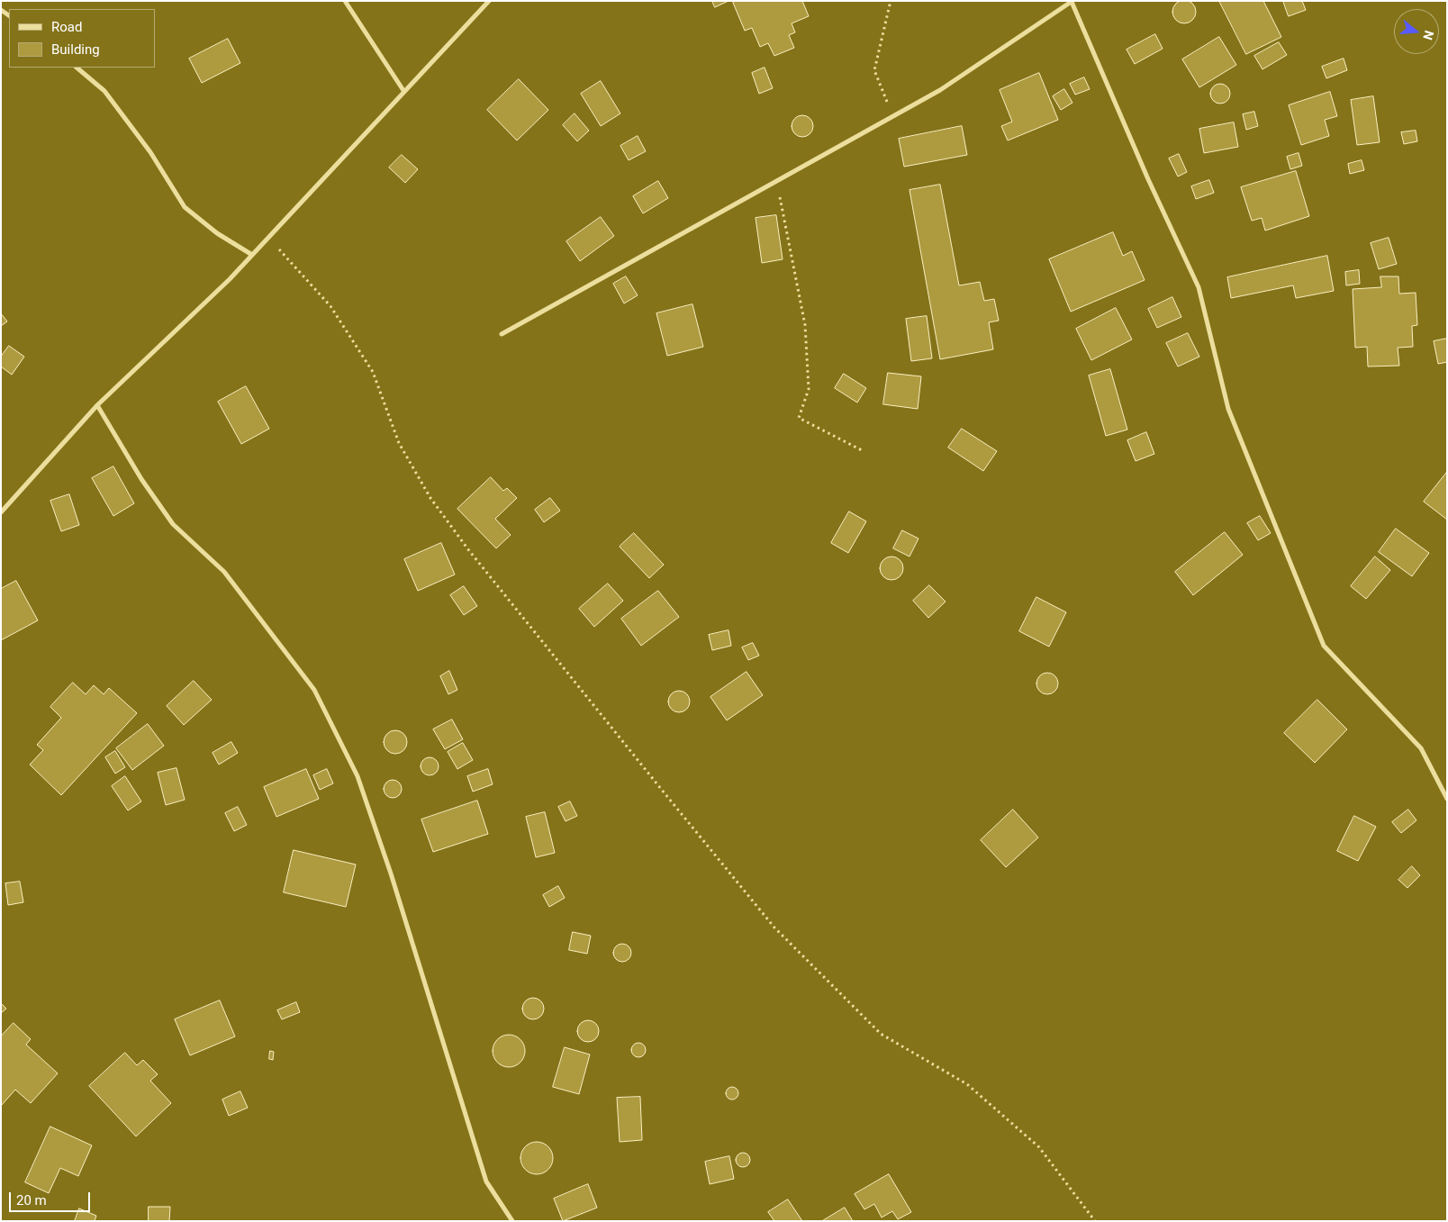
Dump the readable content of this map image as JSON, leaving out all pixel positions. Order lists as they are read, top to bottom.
{
  "legend": ["Road", "Building"],
  "scale_bar": "20 m",
  "north": "right"
}
